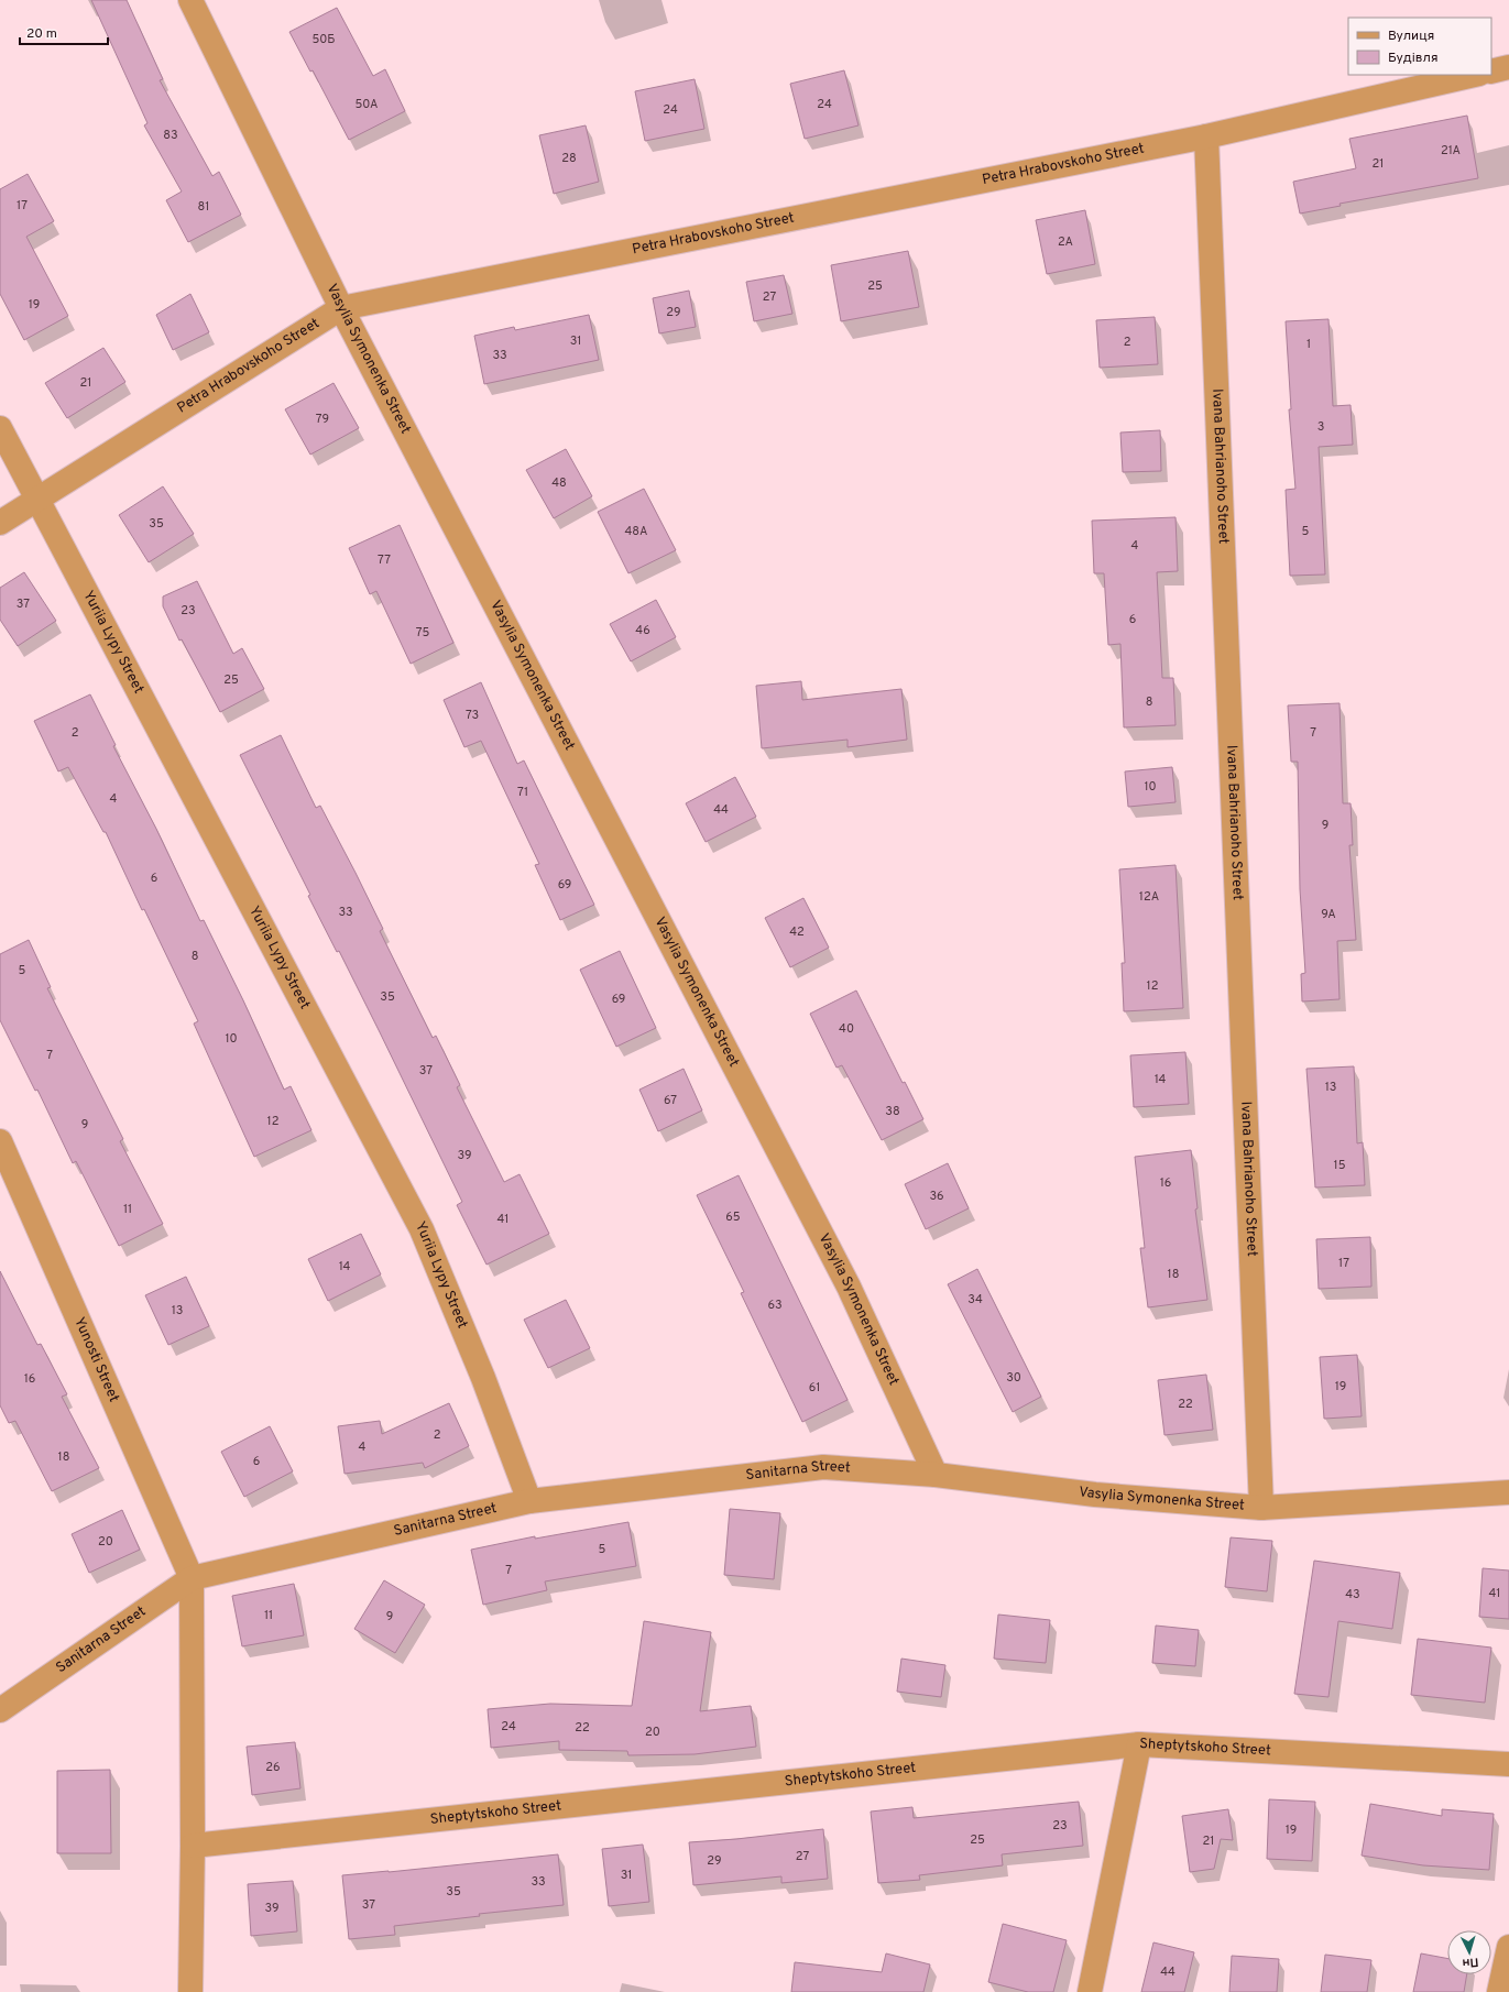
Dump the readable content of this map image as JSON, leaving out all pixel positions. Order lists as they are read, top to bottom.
{
  "streets": {
    "street": [
      "Petra Hrabovskoho Street",
      "Vasylia Symonenka Street",
      "Ivana Bahrianoho Street",
      "Yuriia Lypy Street",
      "Yunosti Street",
      "Sanitarna Street",
      "Sheptytskoho Street"
    ]
  },
  "crossings": [
    ["Petra Hrabovskoho Street", "Vasylia Symonenka Street"],
    ["Petra Hrabovskoho Street", "Ivana Bahrianoho Street"],
    ["Petra Hrabovskoho Street", "Yuriia Lypy Street"],
    ["Vasylia Symonenka Street", "Ivana Bahrianoho Street"],
    ["Vasylia Symonenka Street", "Sanitarna Street"],
    ["Yuriia Lypy Street", "Sanitarna Street"],
    ["Yunosti Street", "Sanitarna Street"]
  ],
  "house_numbers": [
    "50Б",
    "50А",
    "24",
    "24",
    "83",
    "21А",
    "28",
    "21",
    "17",
    "81",
    "2А",
    "25",
    "27",
    "19",
    "29",
    "31",
    "2",
    "1",
    "33",
    "21",
    "79",
    "3",
    "48",
    "35",
    "48А",
    "5",
    "4",
    "77",
    "37",
    "23",
    "6",
    "46",
    "75",
    "25",
    "8",
    "73",
    "2",
    "7",
    "10",
    "71",
    "4",
    "44",
    "9",
    "6",
    "69",
    "12А",
    "33",
    "9А",
    "42",
    "8",
    "5",
    "12",
    "35",
    "69",
    "40",
    "10",
    "7",
    "37",
    "14",
    "13",
    "67",
    "38",
    "12",
    "9",
    "39",
    "15",
    "16",
    "36",
    "11",
    "65",
    "41",
    "17",
    "14",
    "18",
    "34",
    "63",
    "13",
    "30",
    "16",
    "19",
    "61",
    "22",
    "2",
    "4",
    "18",
    "6",
    "20",
    "5",
    "7",
    "41",
    "43",
    "11",
    "9",
    "24",
    "22",
    "20",
    "26",
    "23",
    "19",
    "25",
    "21",
    "27",
    "29",
    "31",
    "33",
    "35",
    "37",
    "39",
    "44"
  ],
  "legend": ["Вулиця", "Будівля"],
  "scale_bar": "20 m",
  "north": "bottom"
}
